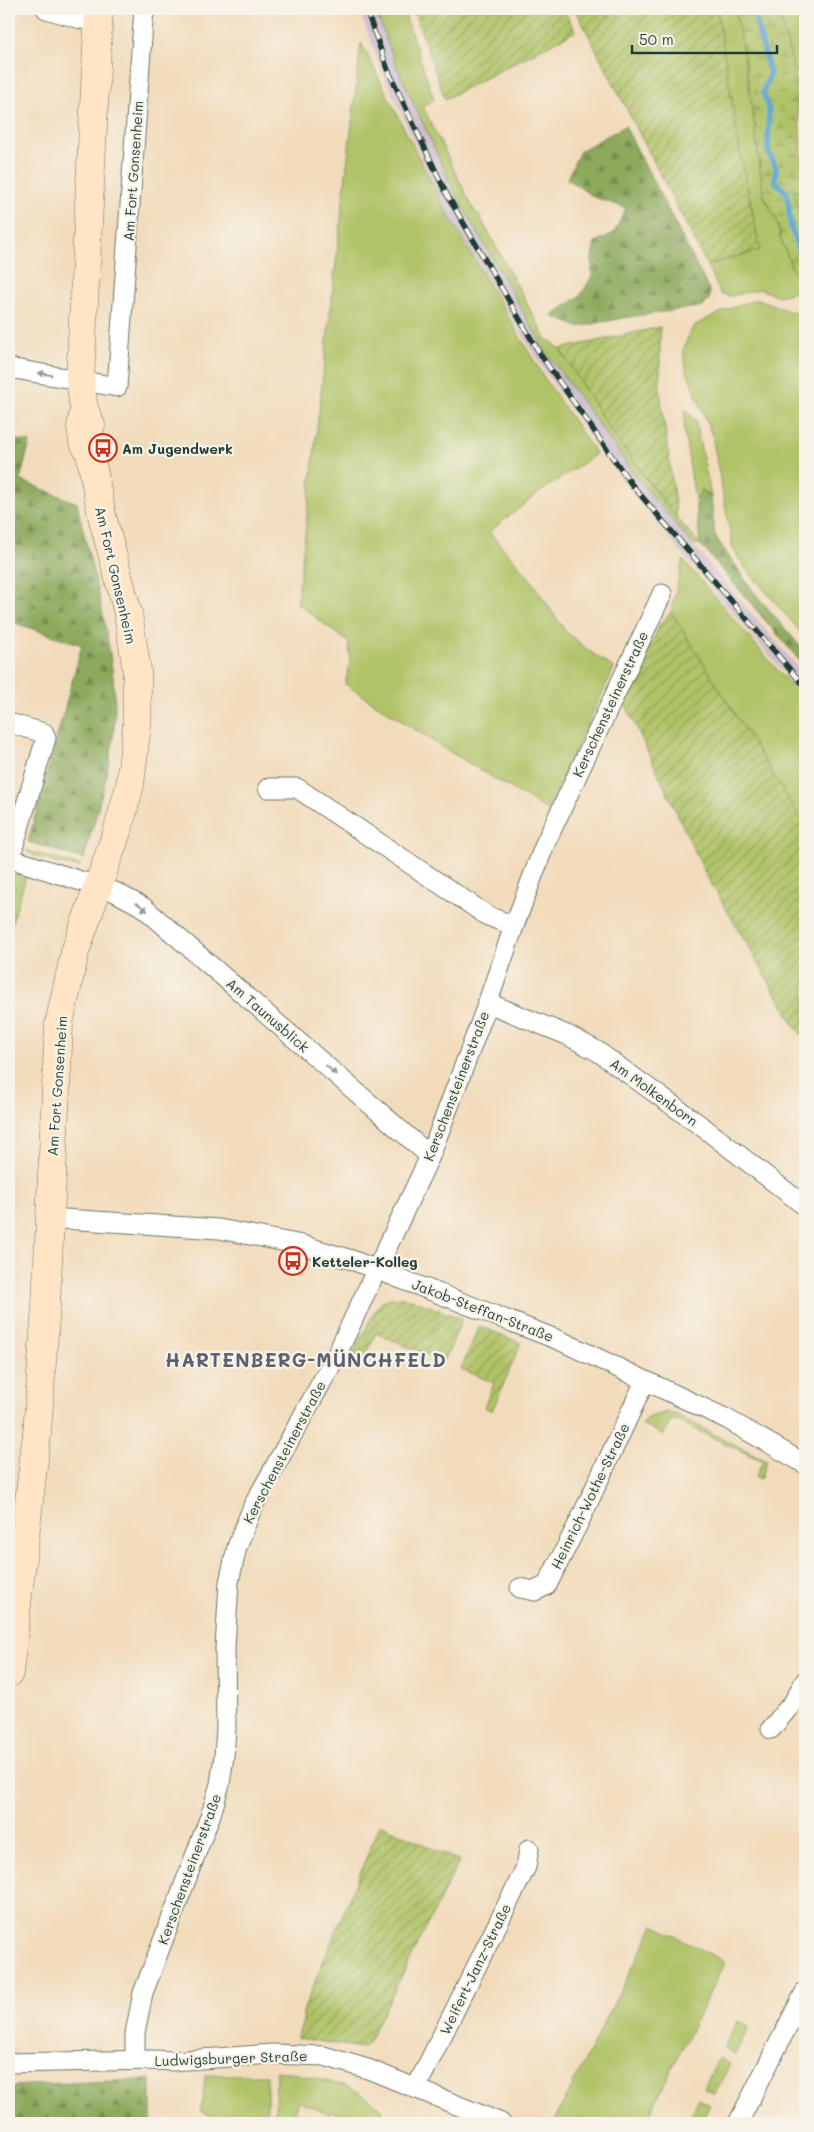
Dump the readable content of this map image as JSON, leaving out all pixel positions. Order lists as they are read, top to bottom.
{
  "streets": {
    "street": [
      "Am Fort Gonsenheim",
      "Kerschensteinerstraße",
      "Am Taunusblick",
      "Am Molkenborn",
      "Jakob-Steffan-Straße",
      "Heinrich-Wothe-Straße",
      "Weifert-Janz-Straße",
      "Ludwigsburger Straße"
    ]
  },
  "crossings": [
    ["Am Fort Gonsenheim", "Am Taunusblick"],
    ["Am Fort Gonsenheim", "Jakob-Steffan-Straße"],
    ["Kerschensteinerstraße", "Am Taunusblick"],
    ["Kerschensteinerstraße", "Am Molkenborn"],
    ["Kerschensteinerstraße", "Jakob-Steffan-Straße"],
    ["Kerschensteinerstraße", "Ludwigsburger Straße"],
    ["Jakob-Steffan-Straße", "Heinrich-Wothe-Straße"],
    ["Weifert-Janz-Straße", "Ludwigsburger Straße"]
  ],
  "one_way": ["Am Taunusblick"],
  "districts": ["HARTENBERG-MÜNCHFELD"],
  "places": {
    "bus stop": ["Am Jugendwerk", "Ketteler-Kolleg"]
  },
  "scale_bar": "50 m"
}
